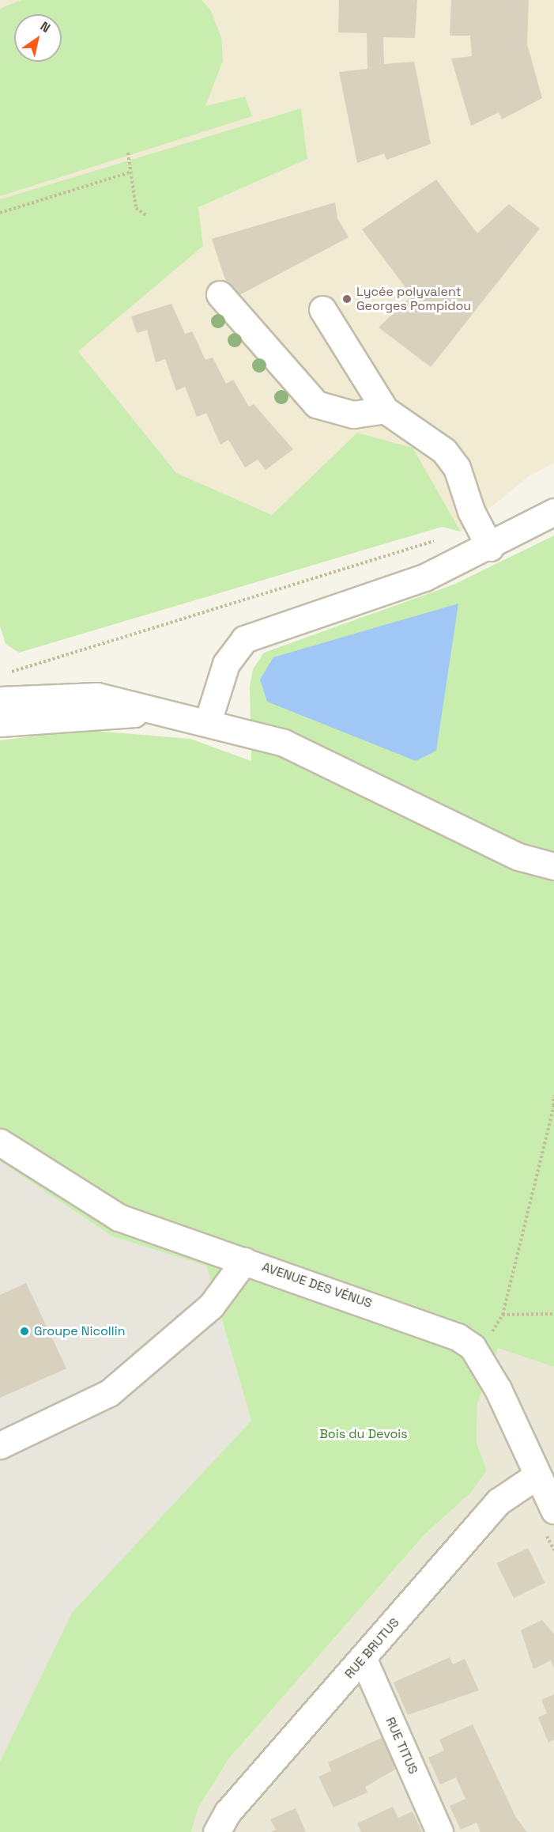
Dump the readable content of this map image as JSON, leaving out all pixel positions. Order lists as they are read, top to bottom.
{
  "streets": {
    "street": ["AVENUE DES VÉNUS", "RUE BRUTUS", "RUE TITUS"]
  },
  "crossings": [
    ["AVENUE DES VÉNUS", "RUE BRUTUS"],
    ["RUE BRUTUS", "RUE TITUS"]
  ],
  "parks": ["Bois du Devois"],
  "places": ["Lycée polyvalent Georges Pompidou", "Groupe Nicollin"],
  "north": "top right"
}
